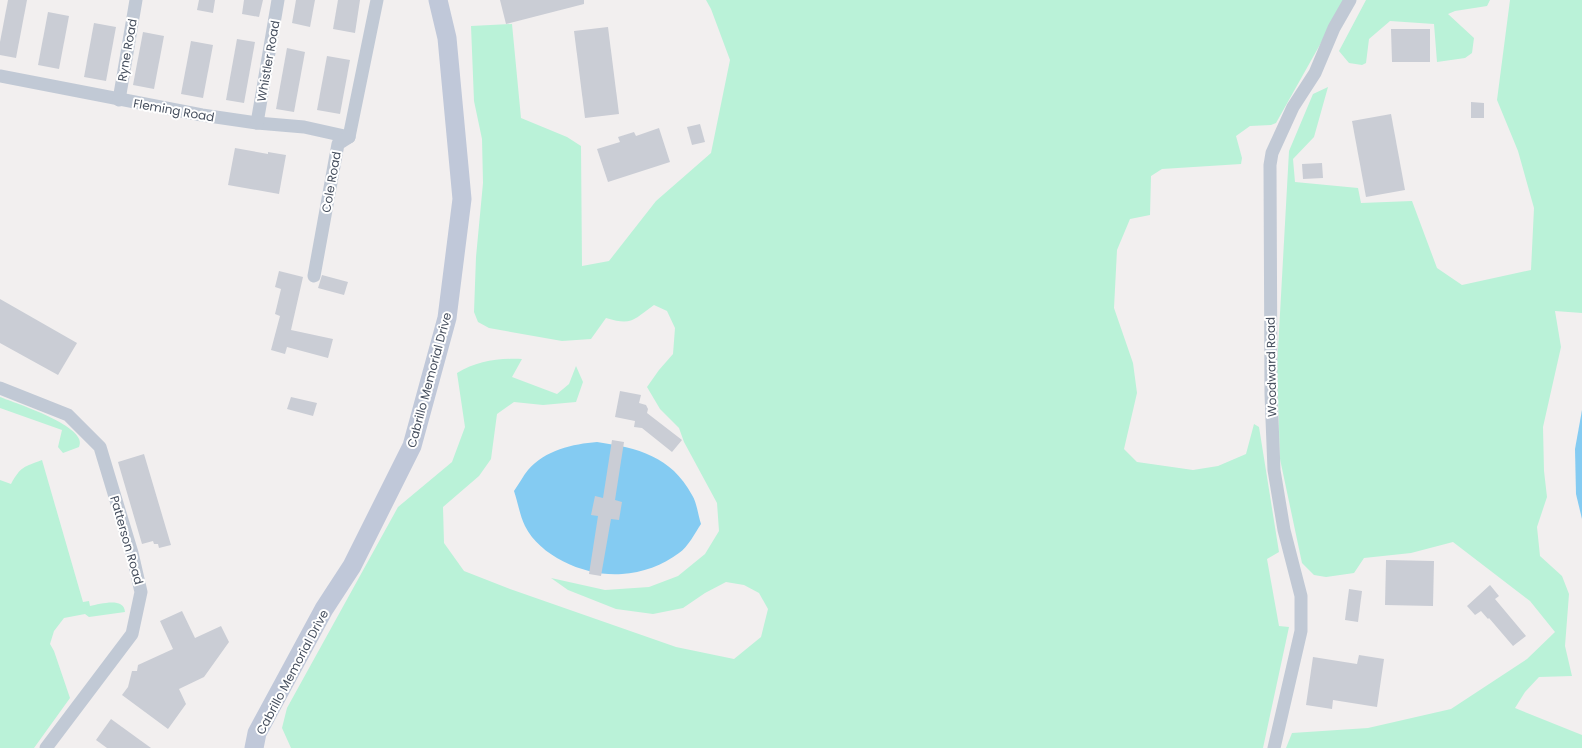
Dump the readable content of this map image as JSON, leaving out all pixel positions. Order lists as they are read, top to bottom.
{
  "streets": {
    "main road": ["Cabrillo Memorial Drive"],
    "street": [
      "Ryne Road",
      "Whistler Road",
      "Fleming Road",
      "Cole Road",
      "Woodward Road",
      "Patterson Road"
    ]
  },
  "crossings": [
    ["Ryne Road", "Fleming Road"],
    ["Whistler Road", "Fleming Road"],
    ["Fleming Road", "Cole Road"]
  ]
}
